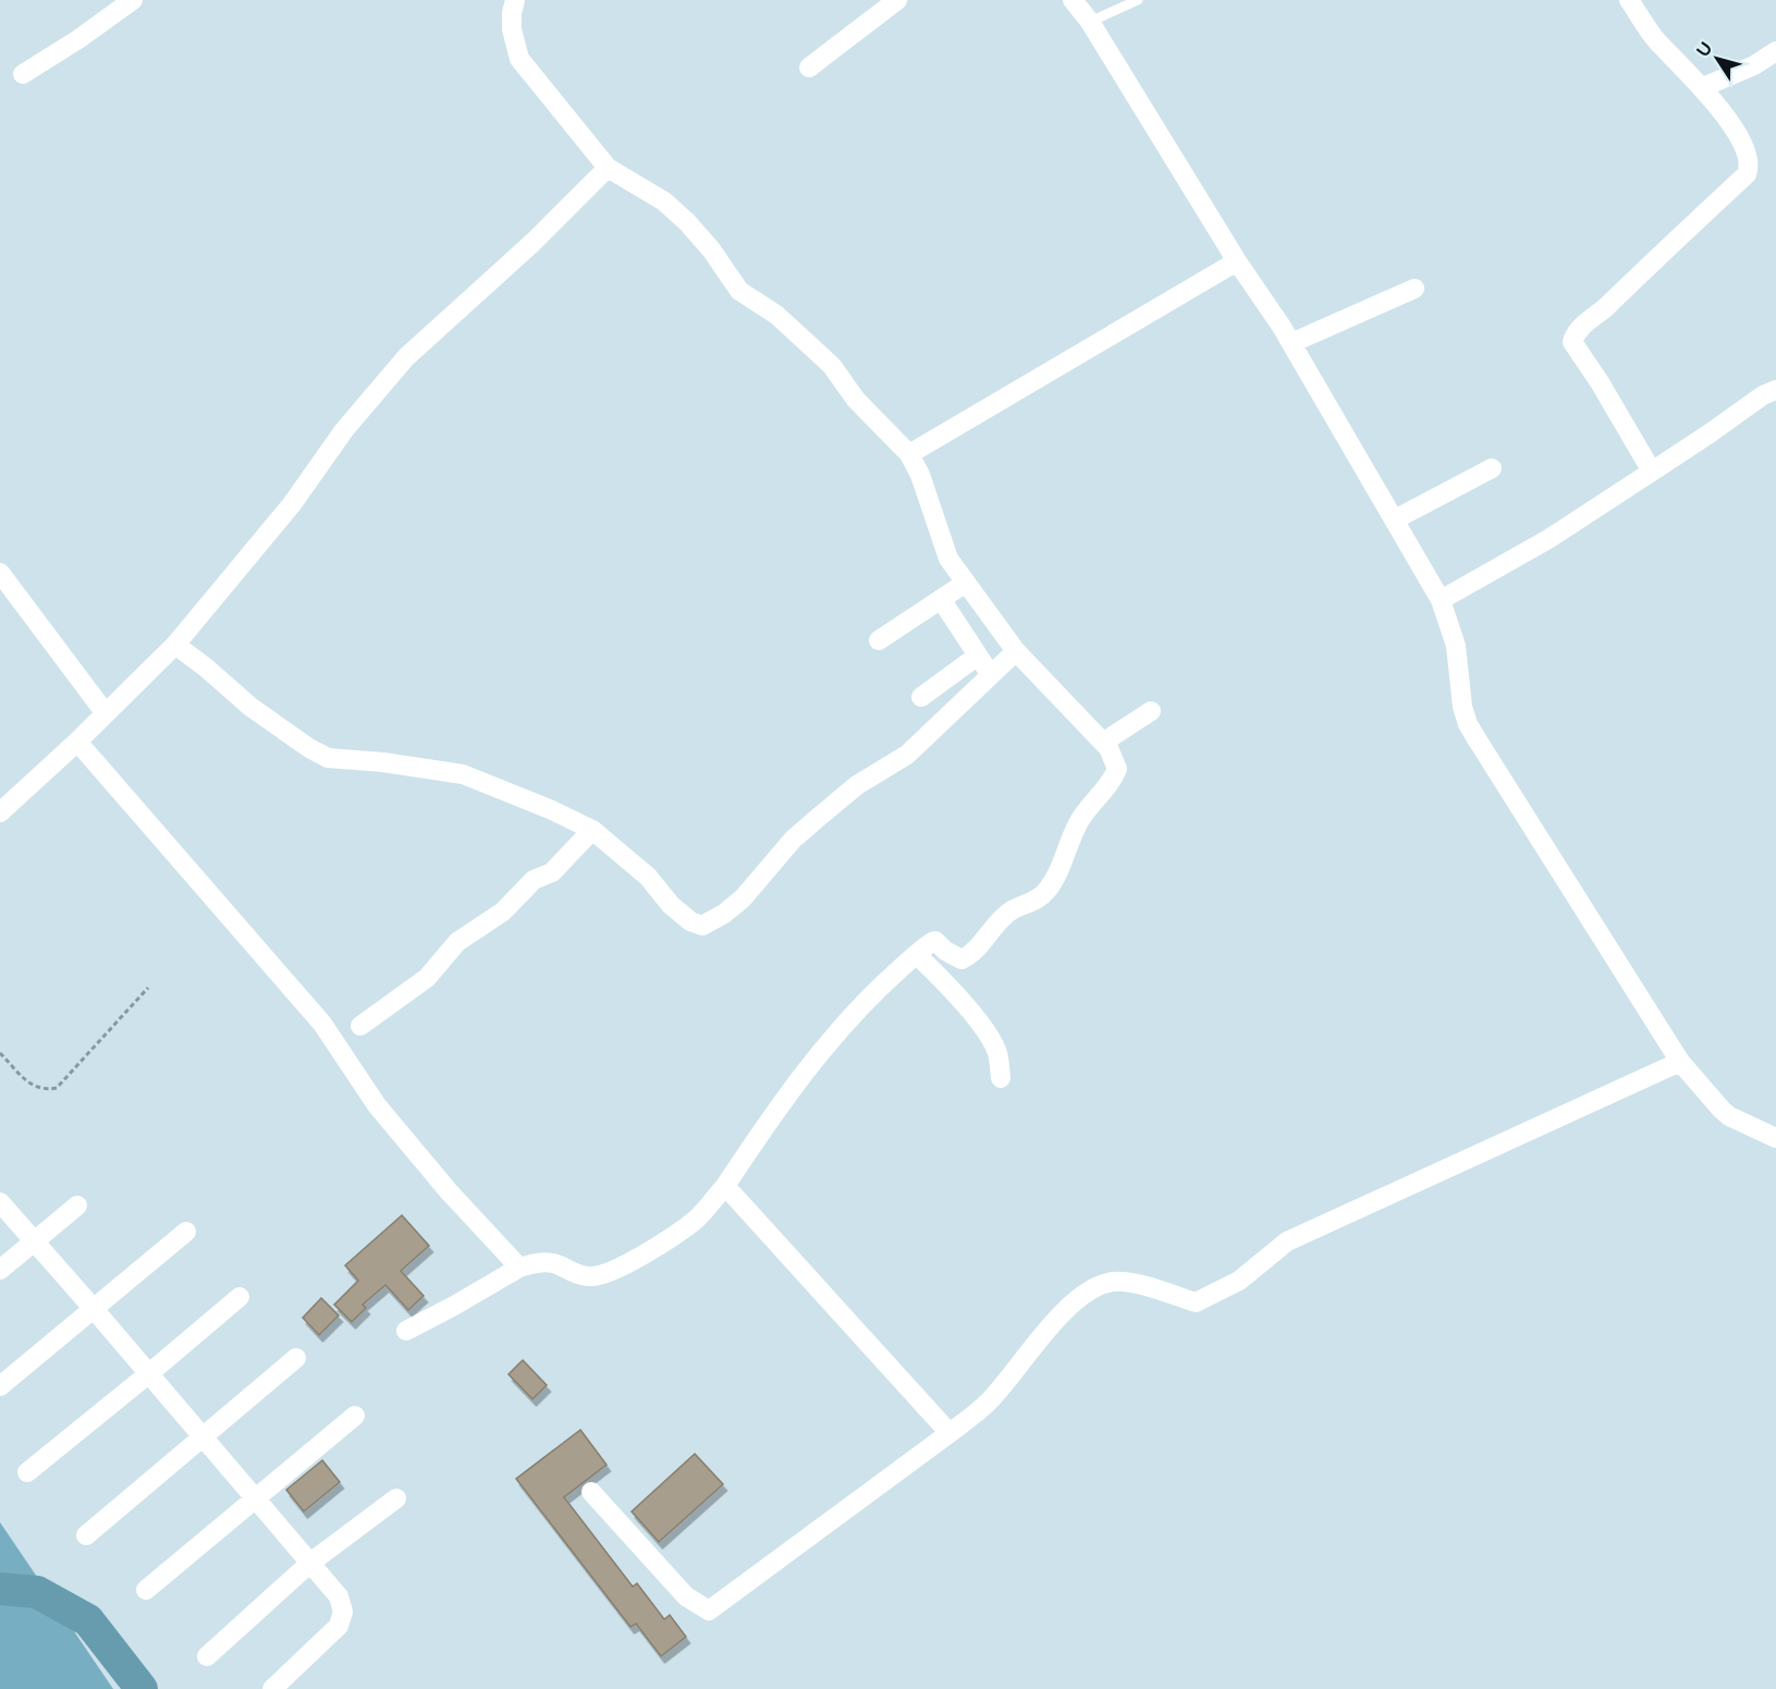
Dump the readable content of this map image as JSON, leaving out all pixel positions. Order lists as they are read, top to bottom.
{
  "north": "top left"
}
